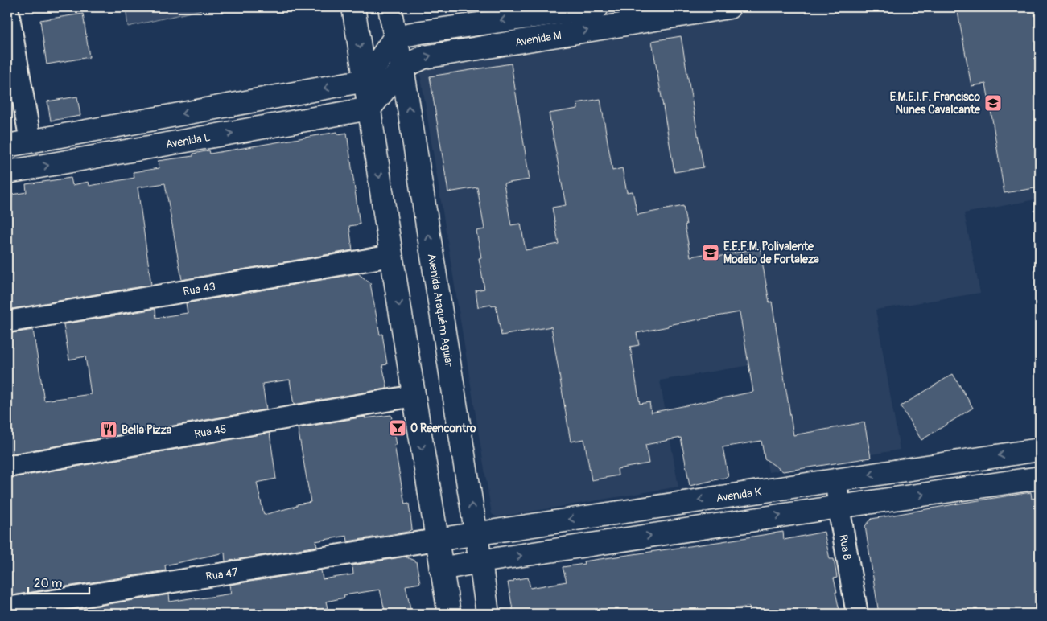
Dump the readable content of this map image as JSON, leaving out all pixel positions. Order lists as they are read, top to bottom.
{
  "streets": {
    "street": [
      "Avenida M",
      "Avenida L",
      "Rua 43",
      "Avenida Araquém Aguiar",
      "Rua 45",
      "Avenida K",
      "Rua 8",
      "Rua 47"
    ]
  },
  "crossings": [
    ["Avenida M", "Avenida L"],
    ["Avenida M", "Avenida Araquém Aguiar"],
    ["Avenida Araquém Aguiar", "Avenida K"],
    ["Avenida K", "Rua 8"],
    ["Avenida K", "Rua 47"]
  ],
  "places": {
    "school or university": ["E.M.E.I.F. Francisco Nunes Cavalcante", "E.E.F.M. Polivalente Modelo de Fortaleza"],
    "bar": ["O Reencontro"],
    "restaurant": ["Bella Pizza"]
  },
  "scale_bar": "20 m"
}
